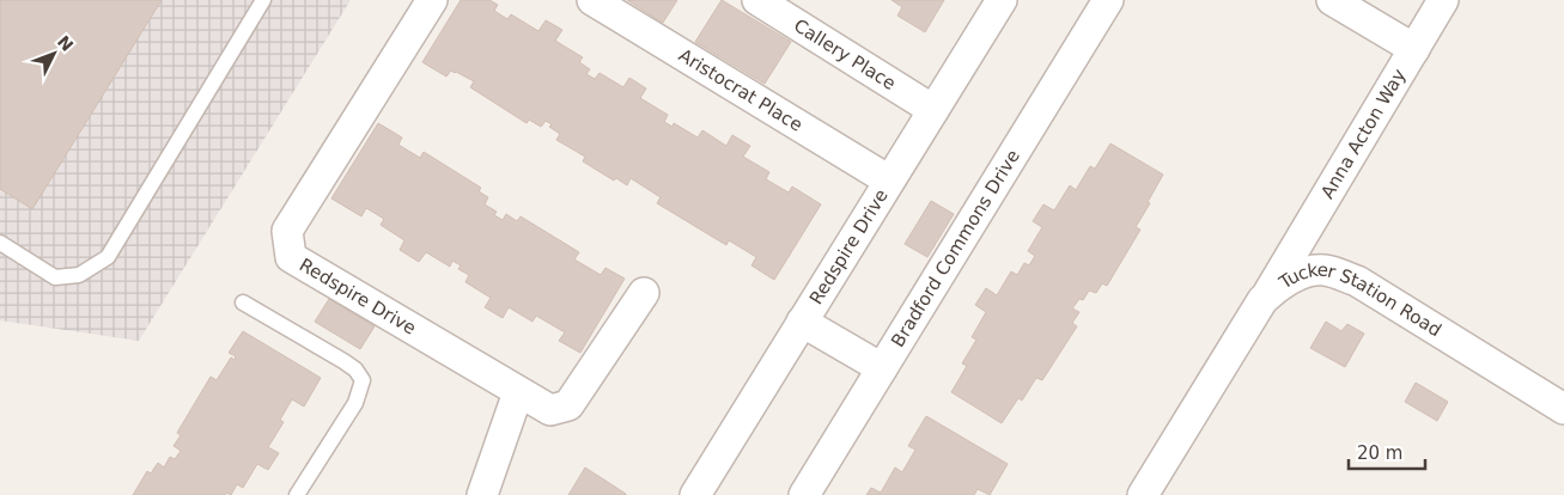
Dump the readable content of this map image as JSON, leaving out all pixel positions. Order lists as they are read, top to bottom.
{
  "streets": {
    "street": [
      "Callery Place",
      "Aristocrat Place",
      "Anna Acton Way",
      "Redspire Drive",
      "Bradford Commons Drive",
      "Tucker Station Road"
    ]
  },
  "crossings": [
    ["Callery Place", "Redspire Drive"],
    ["Aristocrat Place", "Redspire Drive"],
    ["Anna Acton Way", "Tucker Station Road"]
  ],
  "scale_bar": "20 m",
  "north": "top right"
}
